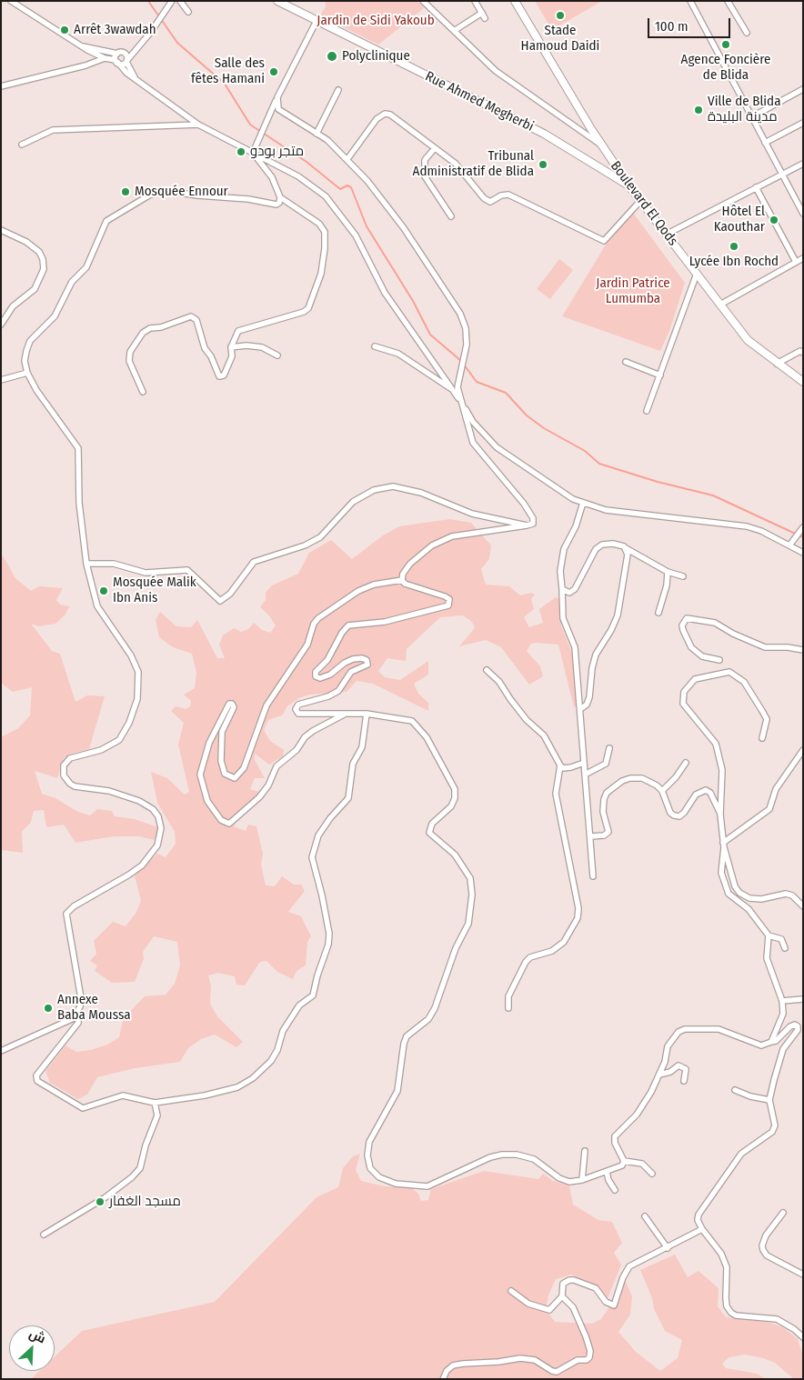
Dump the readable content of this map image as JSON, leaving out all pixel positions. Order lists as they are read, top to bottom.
{
  "streets": {
    "main road": ["Rue Ahmed Megherbi", "Boulevard El Qods"]
  },
  "crossings": [
    ["Rue Ahmed Megherbi", "Boulevard El Qods"]
  ],
  "parks": ["Jardin de Sidi Yakoub", "Jardin Patrice Lumumba"],
  "places": [
    "Stade Hamoud Daidi",
    "Arrêt 3wawdah",
    "Agence Foncière de Blida",
    "Polyclinique",
    "Salle des fêtes Hamani",
    "Ville de Blida مدينة البليدة",
    "متجر بودو",
    "Tribunal Administratif de Blida",
    "Mosquée Ennour",
    "Hôtel El Kaouthar",
    "Lycée Ibn Rochd",
    "Mosquée Malik Ibn Anis",
    "Annexe Baba Moussa",
    "مسجد الغفار"
  ],
  "scale_bar": "100 m",
  "north": "top right"
}
